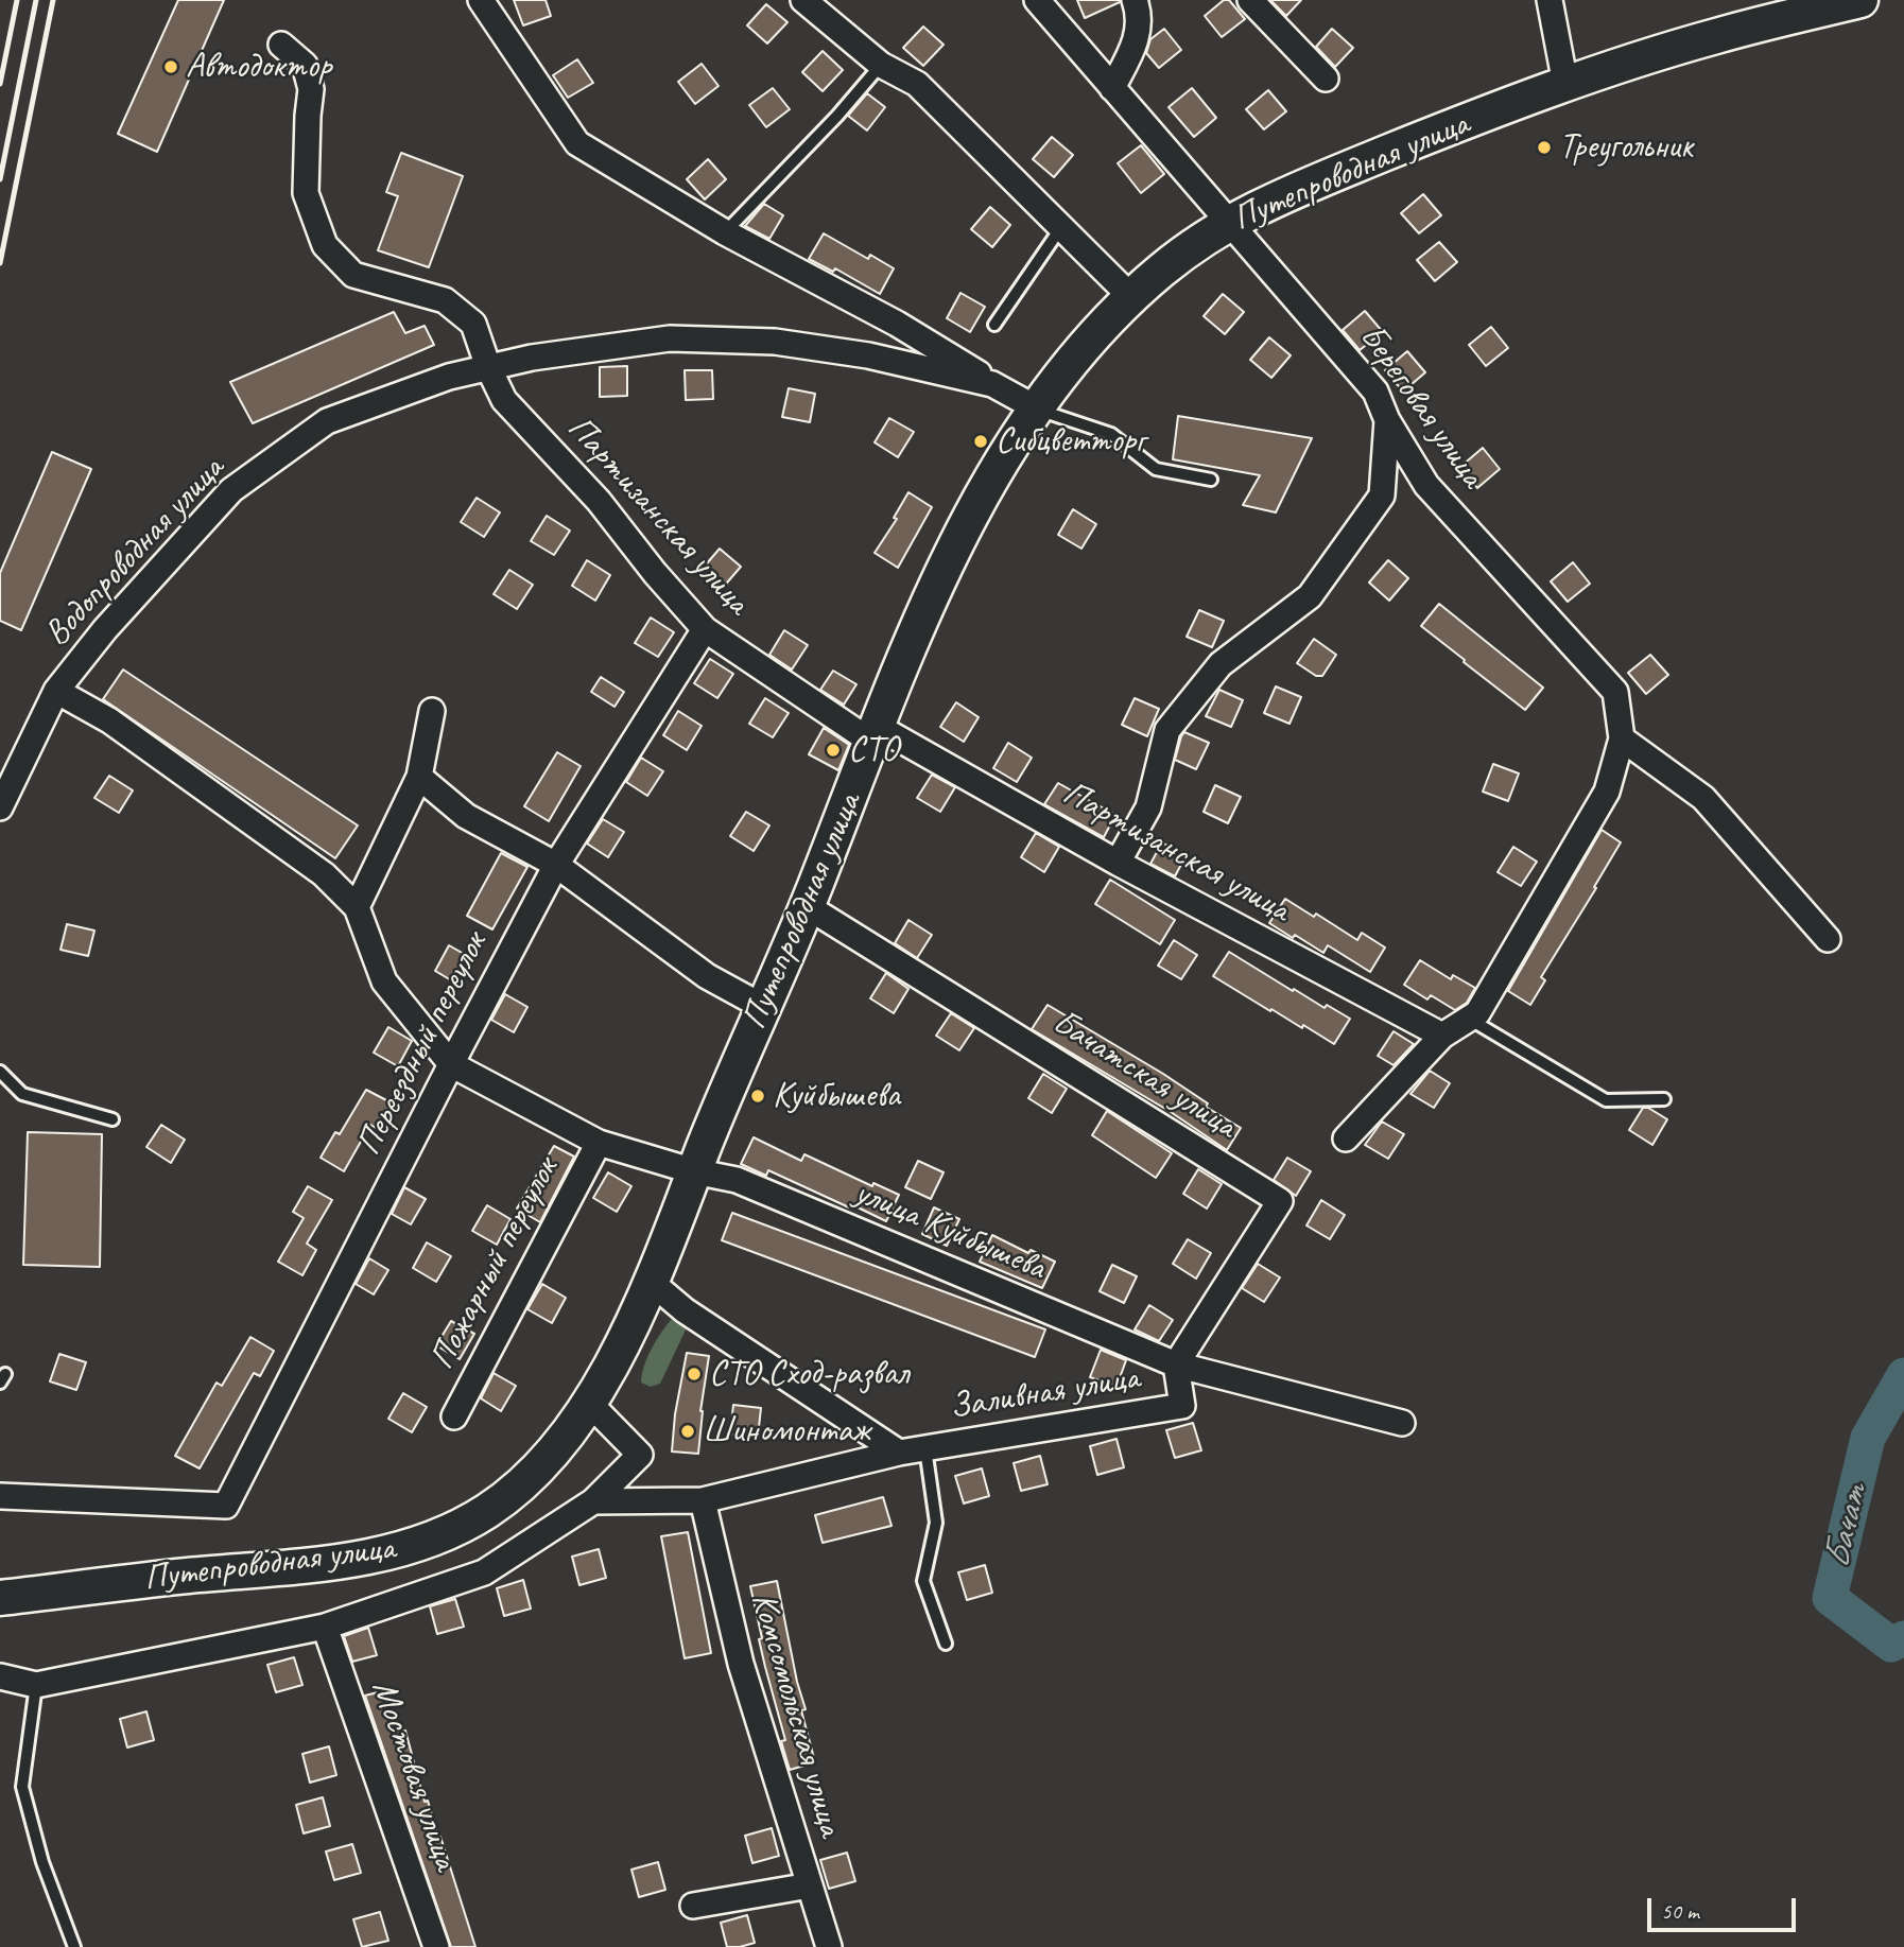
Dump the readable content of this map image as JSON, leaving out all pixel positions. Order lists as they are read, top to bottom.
{
  "streets": {
    "main road": ["Путепроводная улица"],
    "street": [
      "Береговая улица",
      "Партизанская улица",
      "Водопроводная улица",
      "Переездный переулок",
      "Бачатская улица",
      "улица Куйбышева",
      "Пожарный переулок",
      "Заливная улица",
      "Комсомольская улица",
      "Мостовая улица"
    ]
  },
  "crossings": [
    ["Путепроводная улица", "Береговая улица"],
    ["Путепроводная улица", "Партизанская улица"],
    ["Путепроводная улица", "Водопроводная улица"],
    ["Путепроводная улица", "Бачатская улица"],
    ["Путепроводная улица", "улица Куйбышева"],
    ["Партизанская улица", "Водопроводная улица"],
    ["Партизанская улица", "Переездный переулок"],
    ["Переездный переулок", "улица Куйбышева"],
    ["Бачатская улица", "улица Куйбышева"],
    ["Бачатская улица", "Заливная улица"],
    ["улица Куйбышева", "Пожарный переулок"],
    ["улица Куйбышева", "Заливная улица"],
    ["Заливная улица", "Комсомольская улица"]
  ],
  "water": ["Бачат"],
  "places": [
    "Автодоктор",
    "Треугольник",
    "Сибцветторг",
    "СТО",
    "Куйбышева",
    "СТО Сход-развал",
    "Шиномонтаж"
  ],
  "scale_bar": "50 m"
}
